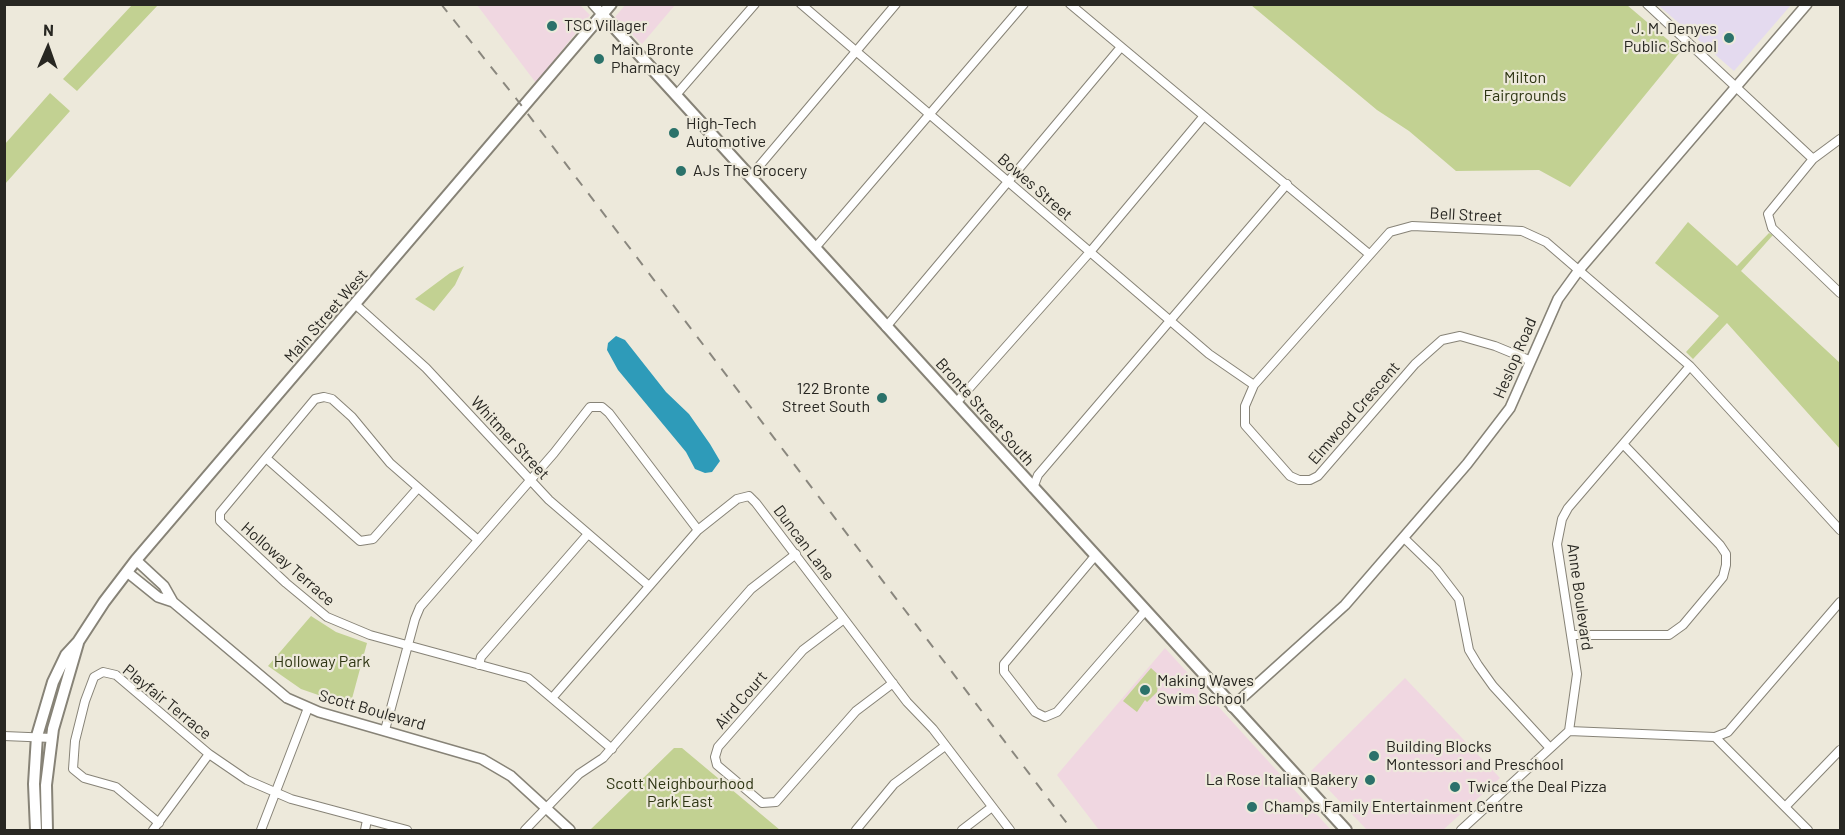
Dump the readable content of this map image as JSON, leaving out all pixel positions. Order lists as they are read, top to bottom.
{
  "streets": {
    "main road": ["Main Street West", "Bronte Street South"],
    "street": [
      "Bowes Street",
      "Bell Street",
      "Heslop Road",
      "Elmwood Crescent",
      "Whitmer Street",
      "Duncan Lane",
      "Holloway Terrace",
      "Anne Boulevard",
      "Aird Court",
      "Playfair Terrace",
      "Scott Boulevard"
    ]
  },
  "crossings": [
    ["Bowes Street", "Elmwood Crescent"],
    ["Bell Street", "Heslop Road"],
    ["Bell Street", "Elmwood Crescent"],
    ["Bell Street", "Anne Boulevard"],
    ["Main Street West", "Bronte Street South"],
    ["Main Street West", "Whitmer Street"],
    ["Main Street West", "Scott Boulevard"],
    ["Heslop Road", "Bronte Street South"],
    ["Heslop Road", "Elmwood Crescent"],
    ["Whitmer Street", "Duncan Lane"],
    ["Duncan Lane", "Holloway Terrace"],
    ["Duncan Lane", "Aird Court"]
  ],
  "parks": ["Milton Fairgrounds", "Holloway Park", "Scott Neighbourhood Park East"],
  "places": [
    "TSC Villager",
    "J. M. Denyes Public School",
    "Main Bronte Pharmacy",
    "High-Tech Automotive",
    "AJs The Grocery",
    "122 Bronte Street South",
    "Making Waves Swim School",
    "Building Blocks Montessori and Preschool",
    "La Rose Italian Bakery",
    "Twice the Deal Pizza",
    "Champs Family Entertainment Centre"
  ],
  "north": "top"
}
